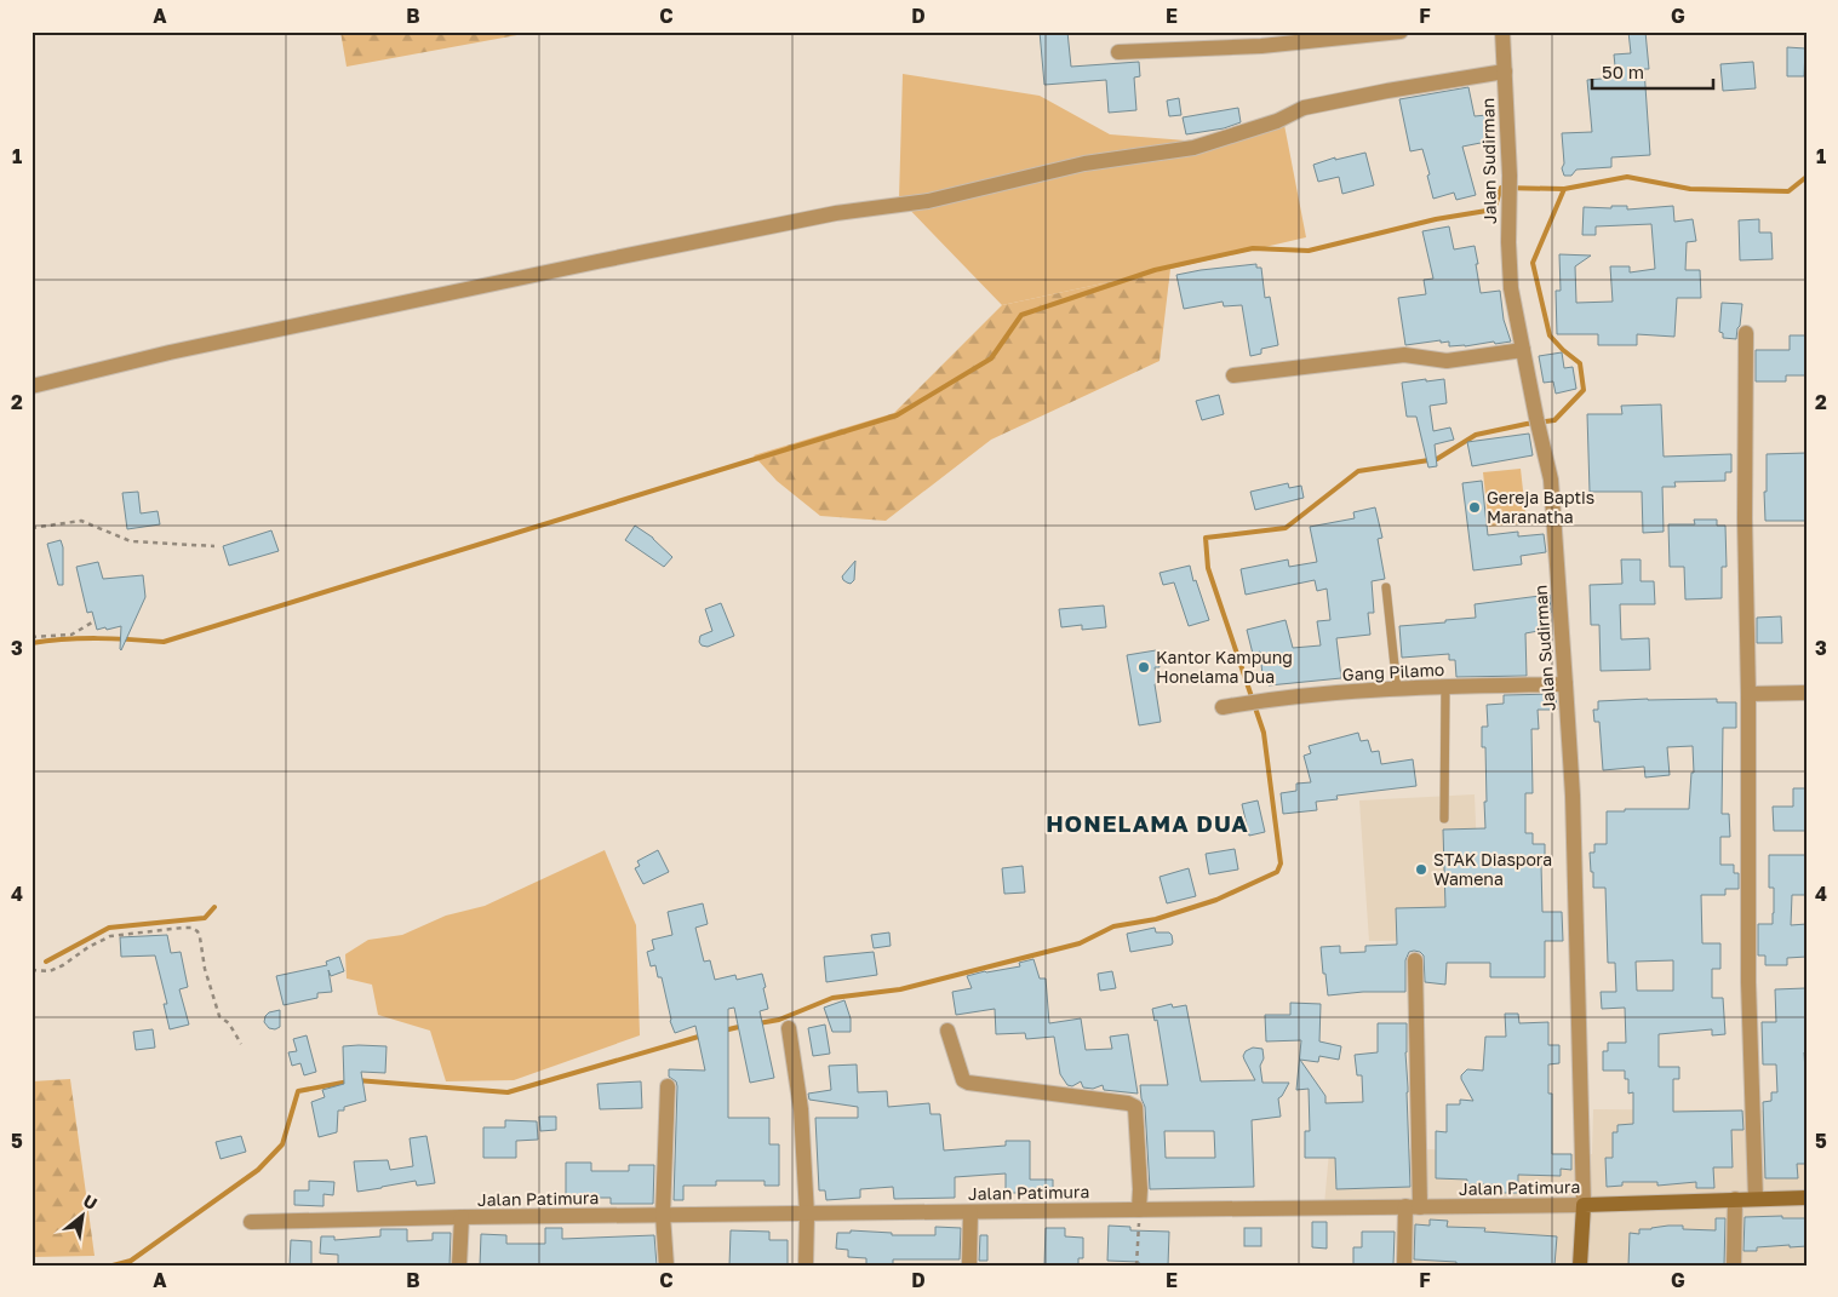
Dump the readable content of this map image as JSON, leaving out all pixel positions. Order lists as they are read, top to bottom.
{
  "streets": {
    "main road": ["Jalan Sudirman", "Jalan Patimura"],
    "street": ["Gang Pilamo"]
  },
  "crossings": [
    ["Jalan Sudirman", "Gang Pilamo"],
    ["Jalan Sudirman", "Jalan Patimura"]
  ],
  "districts": ["HONELAMA DUA"],
  "places": ["Gereja Baptis Maranatha", "Kantor Kampung Honelama Dua", "STAK Diaspora Wamena"],
  "scale_bar": "50 m",
  "north": "top right",
  "grid": {
    "columns": [
      "A",
      "B",
      "C",
      "D",
      "E",
      "F",
      "G"
    ],
    "rows": [
      "1",
      "2",
      "3",
      "4",
      "5"
    ]
  }
}
